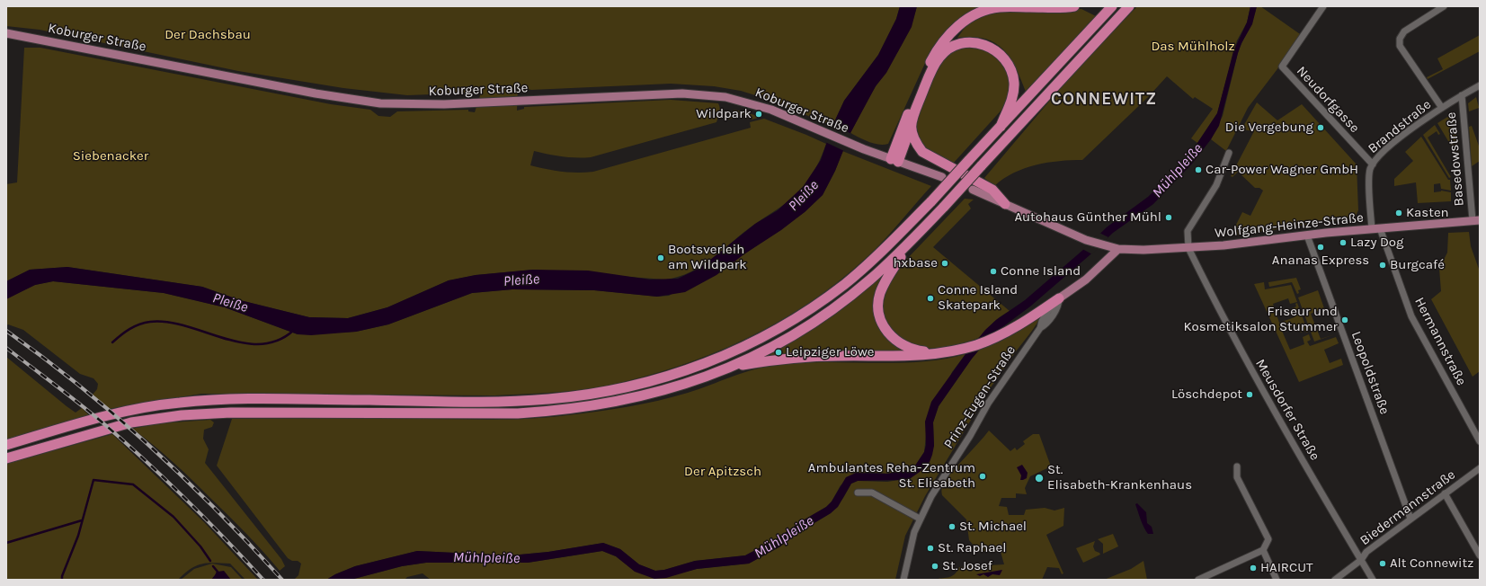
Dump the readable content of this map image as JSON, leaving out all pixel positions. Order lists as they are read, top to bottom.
{
  "streets": {
    "main road": ["Koburger Straße", "Wolfgang-Heinze-Straße", "Prinz-Eugen-Straße"],
    "street": [
      "Neudorfgasse",
      "Brandstraße",
      "Basedowstraße",
      "Hermannstraße",
      "Leopoldstraße",
      "Meusdorfer Straße",
      "Biedermannstraße"
    ]
  },
  "crossings": [
    ["Neudorfgasse", "Brandstraße"],
    ["Brandstraße", "Basedowstraße"],
    ["Brandstraße", "Wolfgang-Heinze-Straße"],
    ["Brandstraße", "Hermannstraße"],
    ["Basedowstraße", "Wolfgang-Heinze-Straße"],
    ["Wolfgang-Heinze-Straße", "Hermannstraße"],
    ["Wolfgang-Heinze-Straße", "Leopoldstraße"],
    ["Wolfgang-Heinze-Straße", "Prinz-Eugen-Straße"],
    ["Wolfgang-Heinze-Straße", "Meusdorfer Straße"],
    ["Leopoldstraße", "Biedermannstraße"],
    ["Meusdorfer Straße", "Biedermannstraße"]
  ],
  "districts": ["CONNEWITZ"],
  "water": ["Mühlpleiße", "Pleiße"],
  "parks": [
    "Der Dachsbau",
    "Das Mühlholz",
    "Siebenacker",
    "Der Apitzsch"
  ],
  "places": [
    "Wildpark",
    "Die Vergebung",
    "Car-Power Wagner GmbH",
    "Kasten",
    "Autohaus Günther Mühl",
    "Lazy Dog",
    "Ananas Express",
    "Bootsverleih am Wildpark",
    "hxbase",
    "Burgcafé",
    "Conne Island",
    "Conne Island Skatepark",
    "Friseur und Kosmetiksalon Stummer",
    "Leipziger Löwe",
    "Löschdepot",
    "Ambulantes Reha-Zentrum St. Elisabeth",
    "St. Elisabeth-Krankenhaus",
    "St. Michael",
    "St. Raphael",
    "Alt Connewitz",
    "St. Josef",
    "HAIRCUT"
  ]
}
